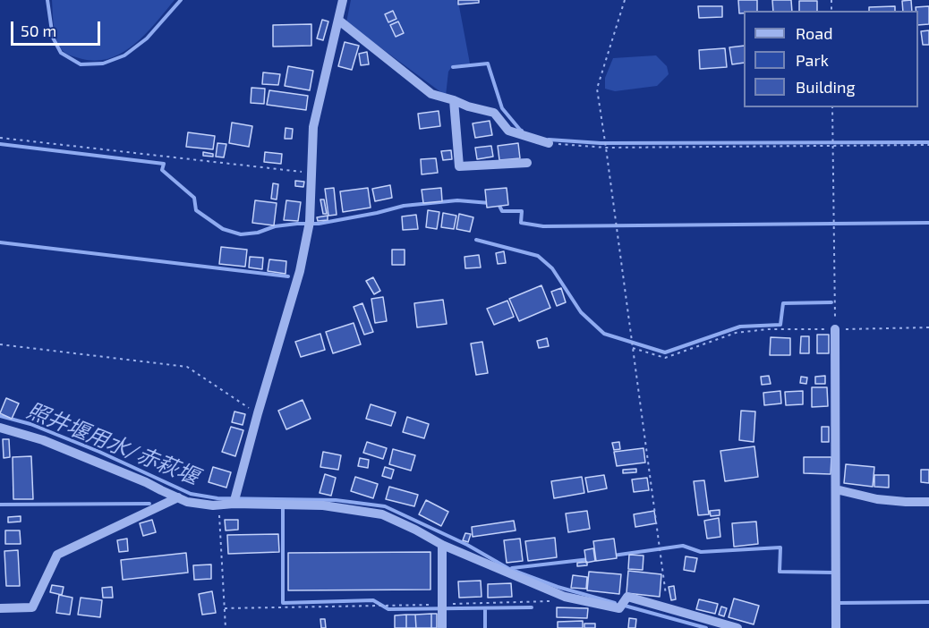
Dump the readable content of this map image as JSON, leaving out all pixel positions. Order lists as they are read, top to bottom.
{
  "water": ["照井堰用水/赤萩堰"],
  "legend": ["Road", "Park", "Building"],
  "scale_bar": "50 m"
}
